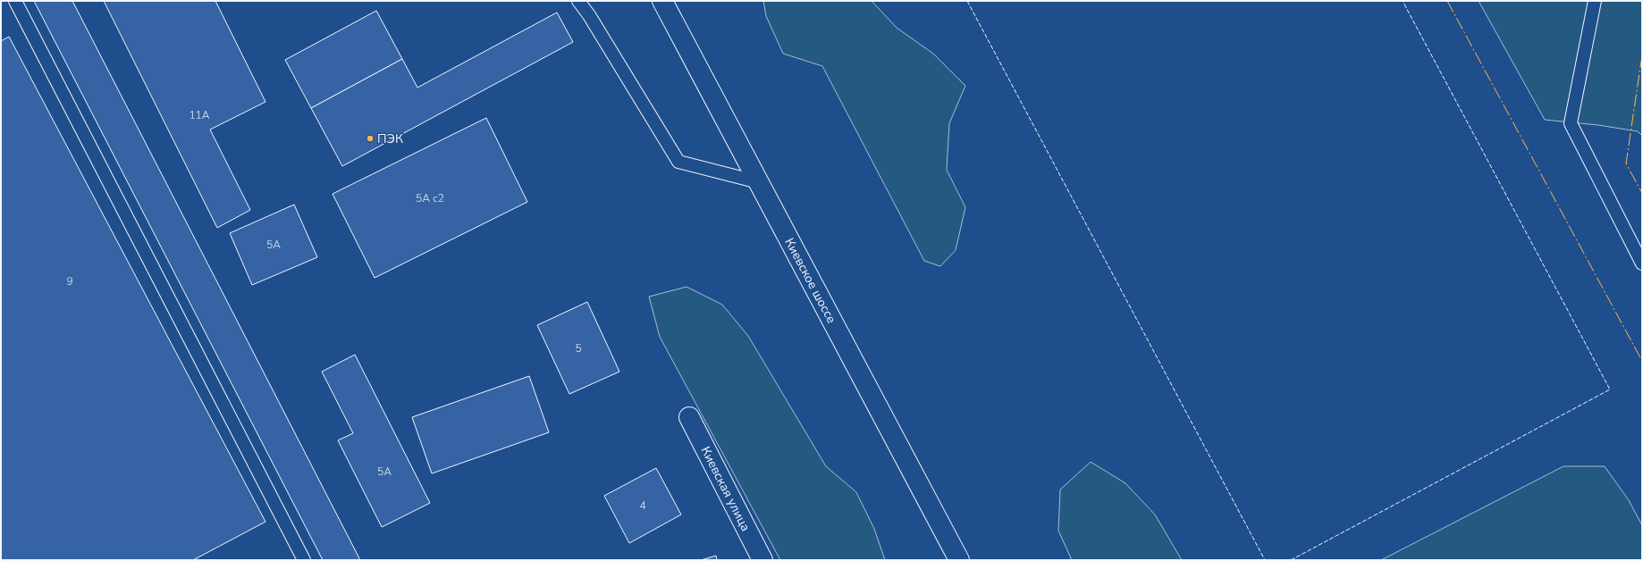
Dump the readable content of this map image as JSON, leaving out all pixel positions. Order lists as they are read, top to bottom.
{
  "streets": {
    "main road": ["Киевское шоссе", "Киевская улица"]
  },
  "places": ["ПЭК"],
  "house_numbers": [
    "11А",
    "5А с2",
    "5А",
    "9",
    "5",
    "5А",
    "4"
  ]
}
